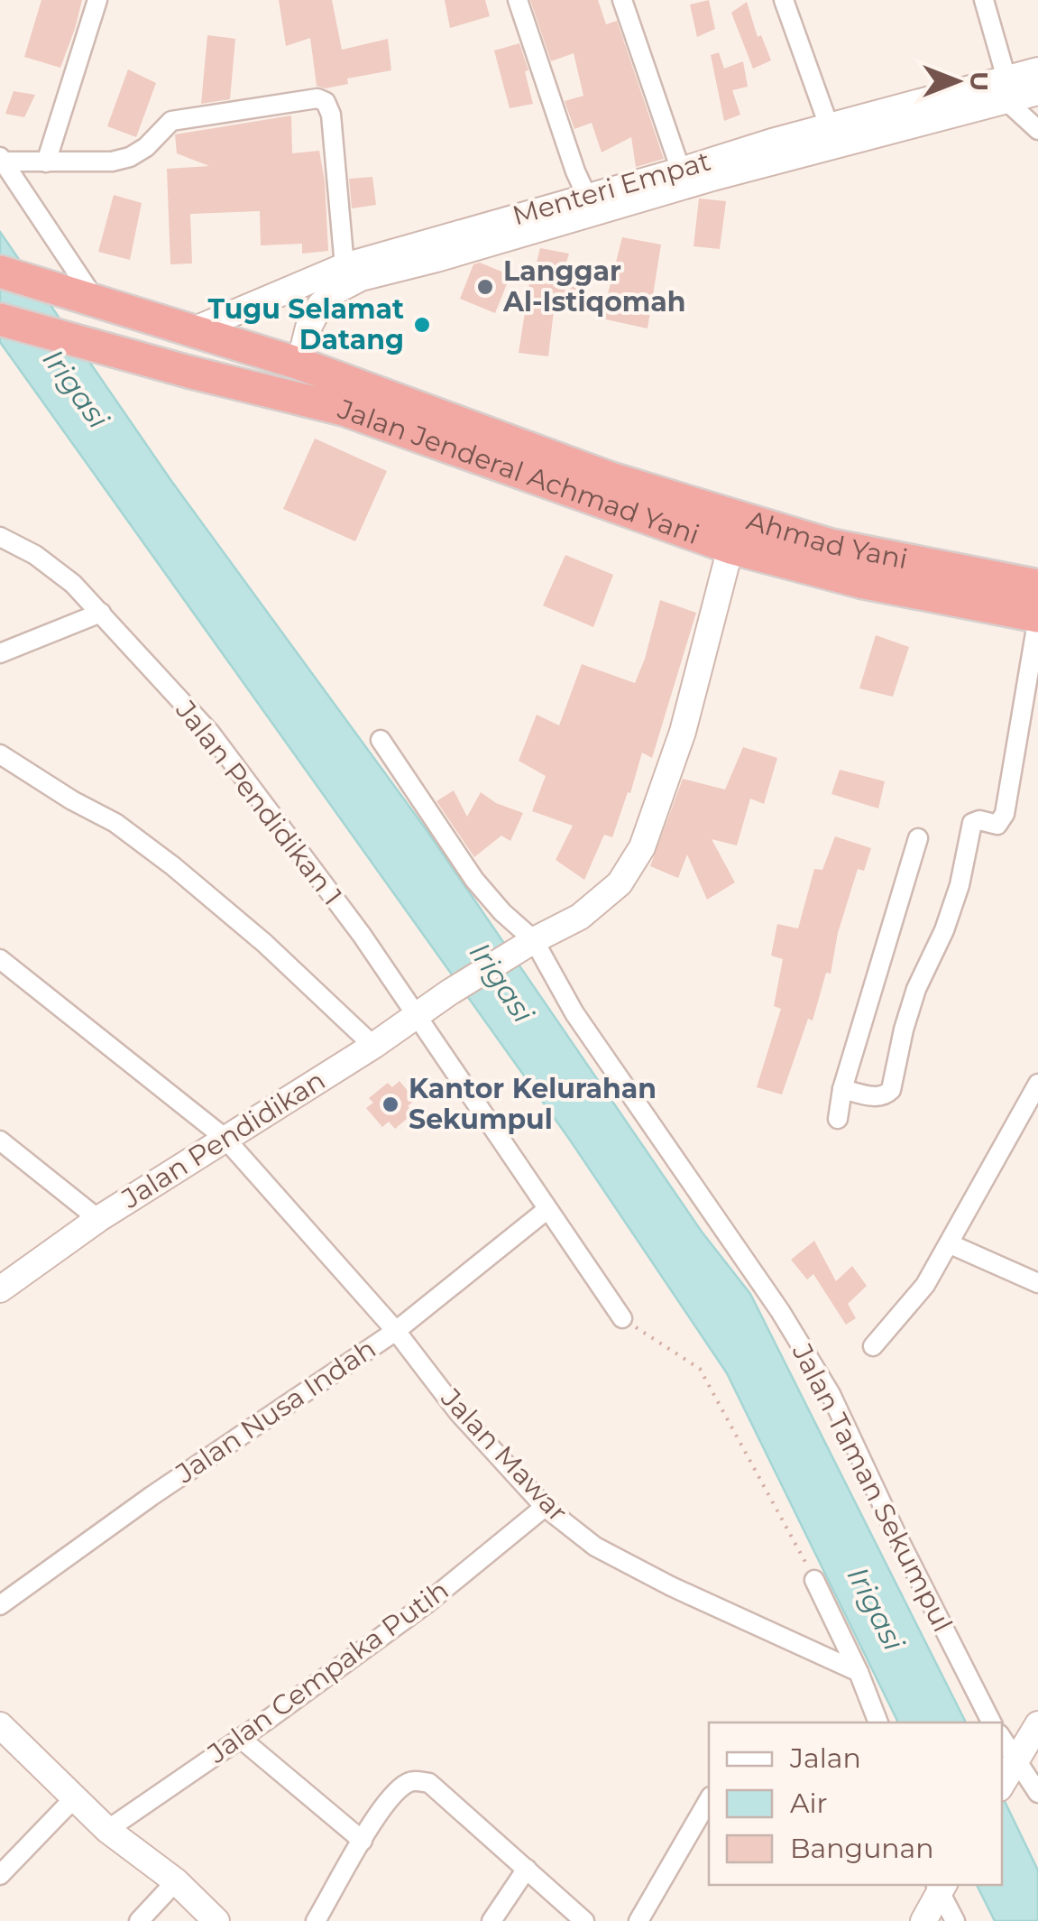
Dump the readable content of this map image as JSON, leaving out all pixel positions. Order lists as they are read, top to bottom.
{
  "streets": {
    "highway": ["Jalan Jenderal Achmad Yani", "Ahmad Yani"],
    "street": [
      "Menteri Empat",
      "Jalan Pendidikan 1",
      "Jalan Pendidikan",
      "Jalan Nusa Indah",
      "Jalan Mawar",
      "Jalan Taman Sekumpul",
      "Jalan Cempaka Putih"
    ]
  },
  "crossings": [
    ["Menteri Empat", "Ahmad Yani"],
    ["Jalan Jenderal Achmad Yani", "Ahmad Yani"],
    ["Jalan Jenderal Achmad Yani", "Jalan Pendidikan"],
    ["Jalan Pendidikan 1", "Jalan Pendidikan"],
    ["Jalan Pendidikan 1", "Jalan Nusa Indah"],
    ["Jalan Pendidikan", "Jalan Mawar"],
    ["Jalan Pendidikan", "Jalan Taman Sekumpul"],
    ["Jalan Nusa Indah", "Jalan Mawar"],
    ["Jalan Mawar", "Jalan Cempaka Putih"]
  ],
  "water": ["Irigasi"],
  "places": ["Langgar Al-Istiqomah", "Tugu Selamat Datang", "Kantor Kelurahan Sekumpul"],
  "legend": ["Jalan", "Air", "Bangunan"],
  "north": "right"
}
